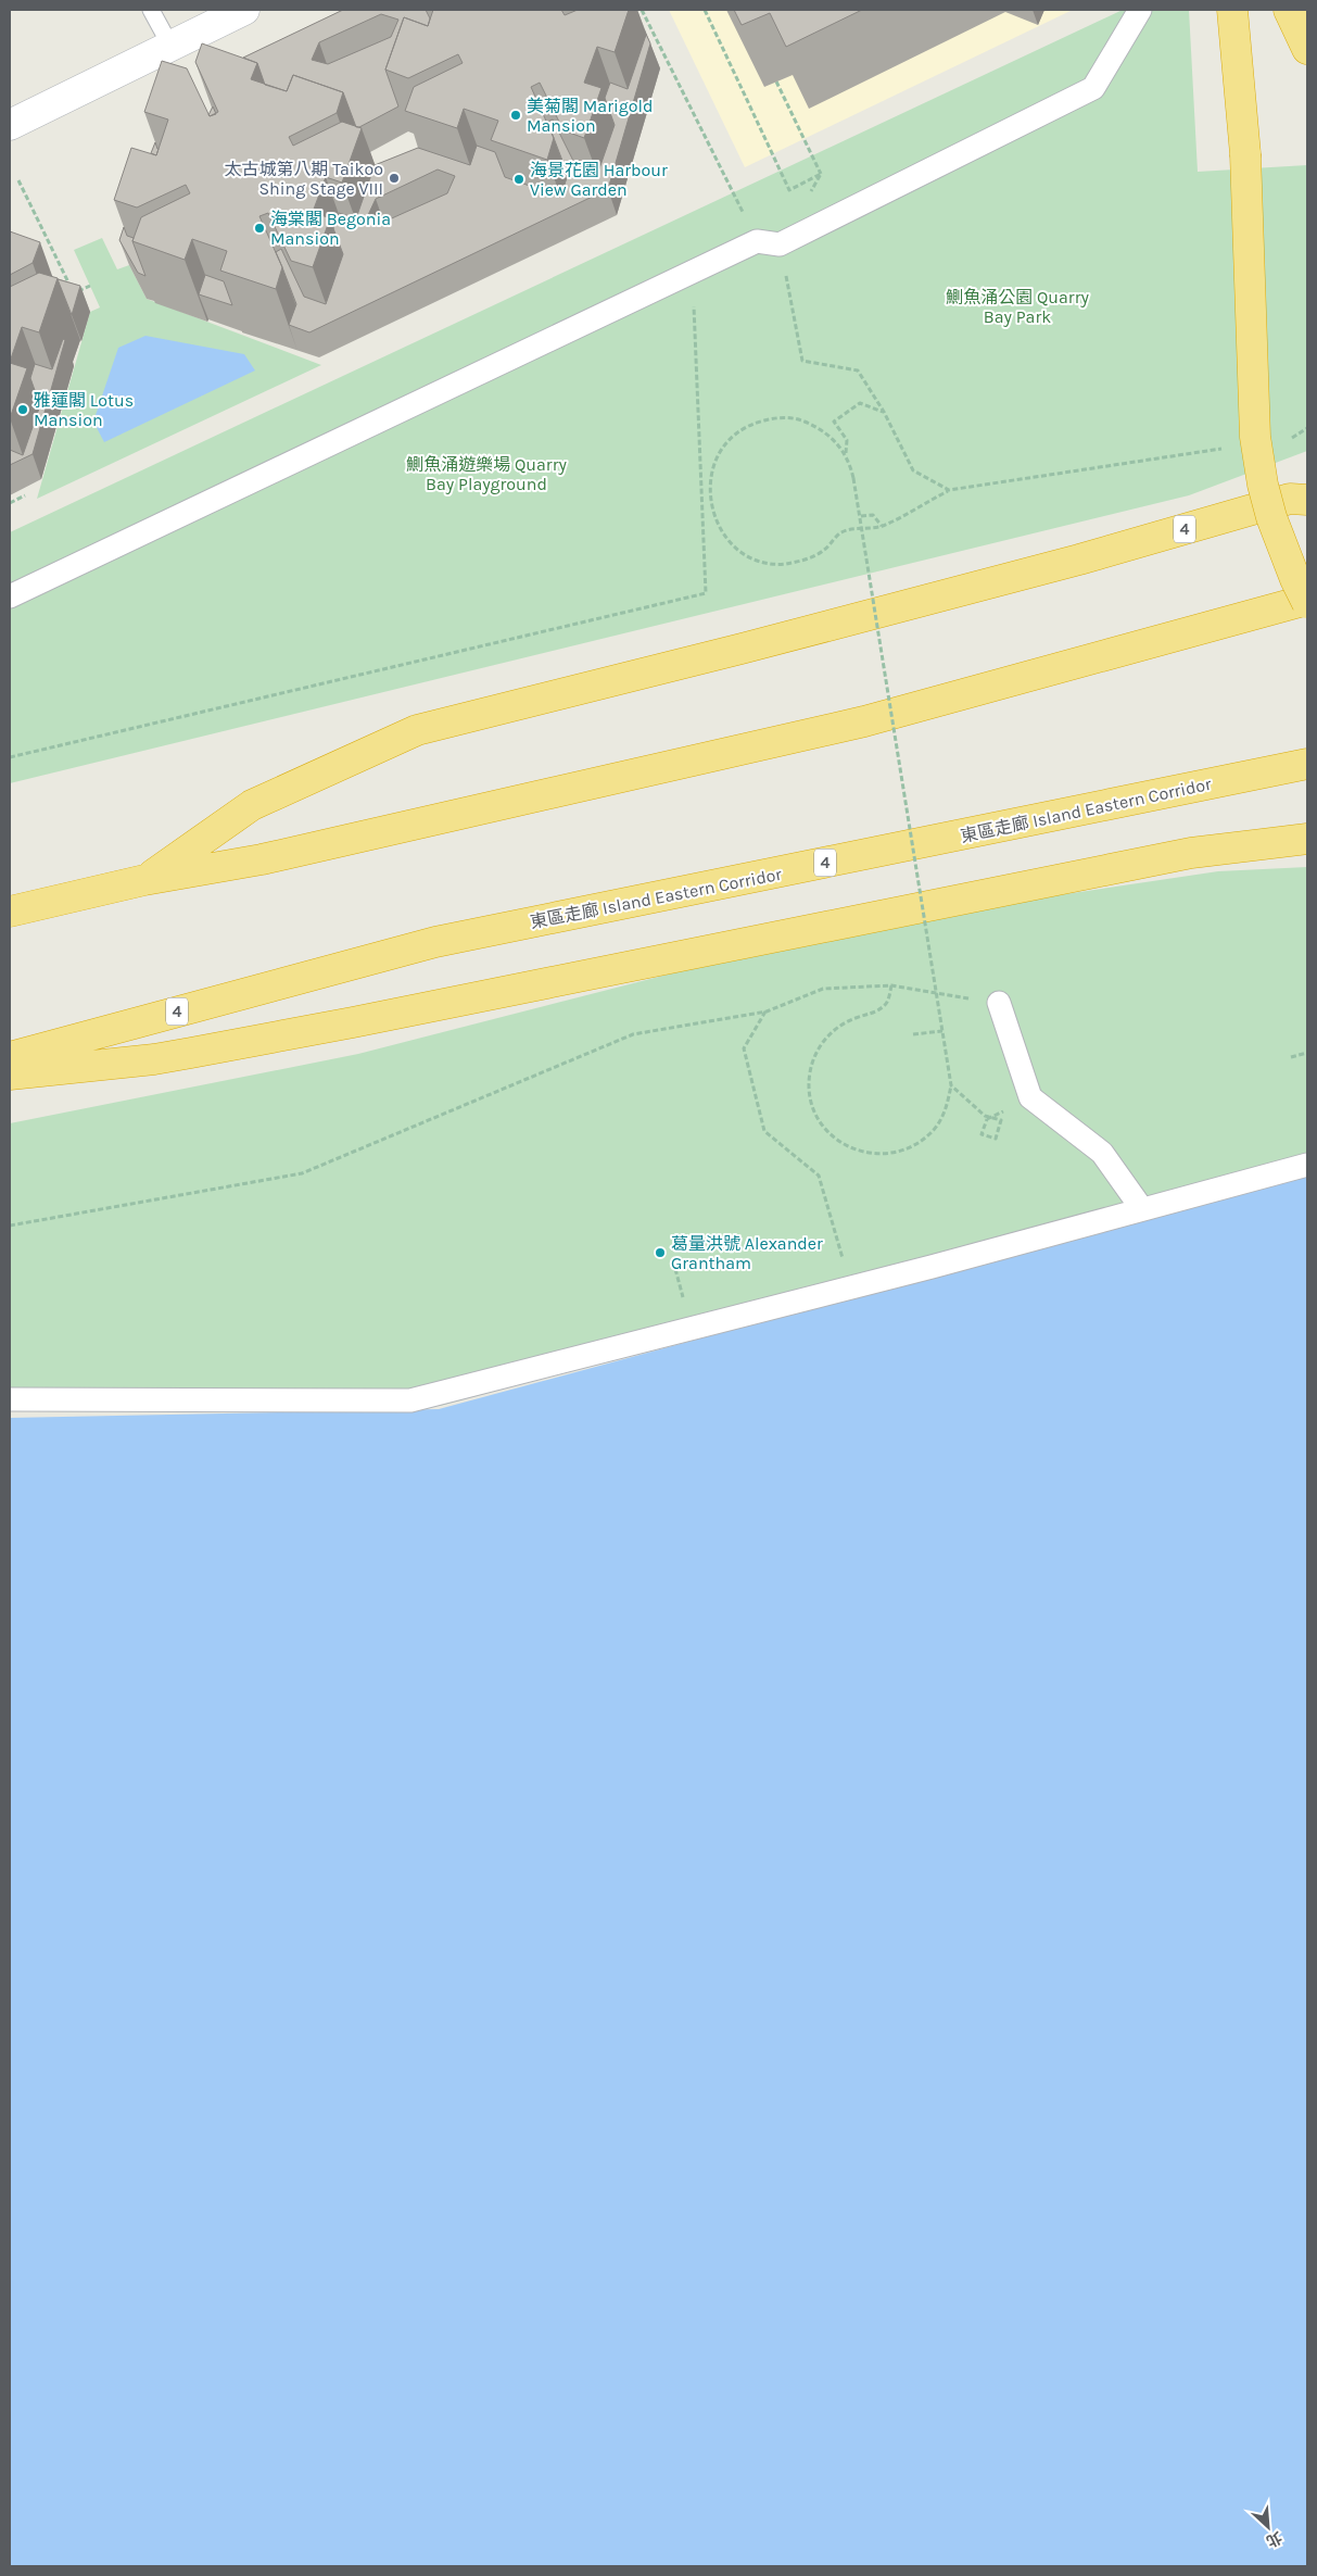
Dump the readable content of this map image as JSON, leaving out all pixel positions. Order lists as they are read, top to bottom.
{
  "streets": {
    "highway": ["4", "東區走廊 Island Eastern Corridor"]
  },
  "parks": ["鰂魚涌公園 Quarry Bay Park", "鰂魚涌遊樂場 Quarry Bay Playground"],
  "places": [
    "美菊閣 Marigold Mansion",
    "太古城第八期 Taikoo Shing Stage VIII",
    "海景花園 Harbour View Garden",
    "海棠閣 Begonia Mansion",
    "雅蓮閣 Lotus Mansion",
    "葛量洪號 Alexander Grantham"
  ],
  "north": "bottom right"
}
